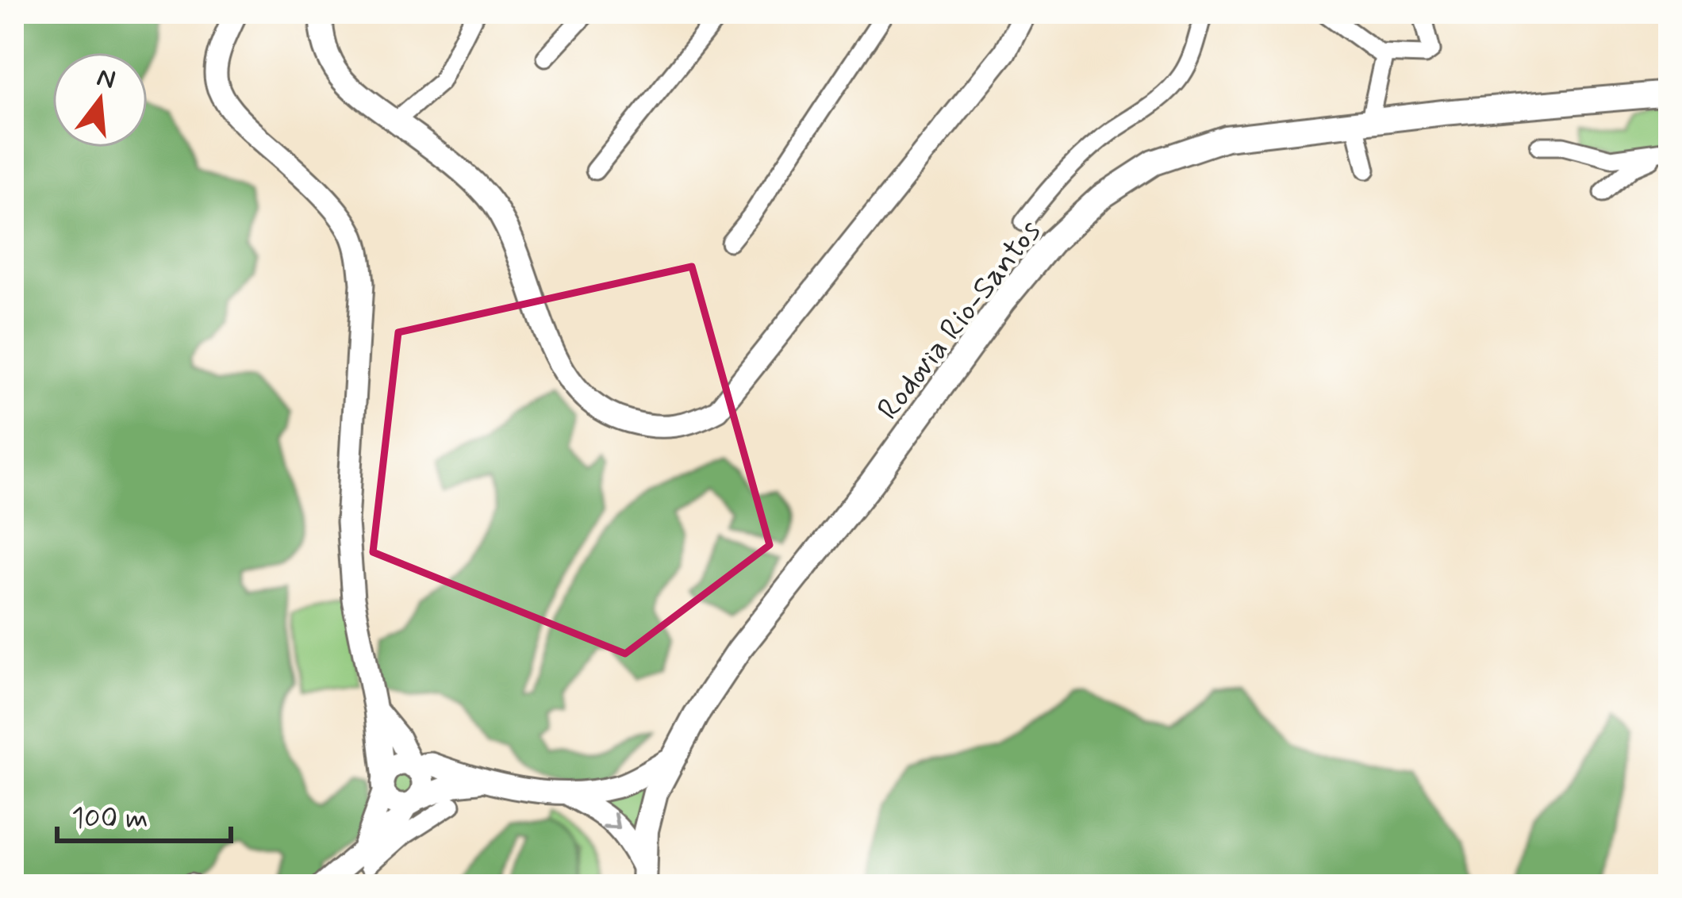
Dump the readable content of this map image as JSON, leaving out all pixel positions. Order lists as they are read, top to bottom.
{
  "streets": {
    "highway": ["Rodovia Rio-Santos"]
  },
  "scale_bar": "100 m",
  "north": "top"
}
